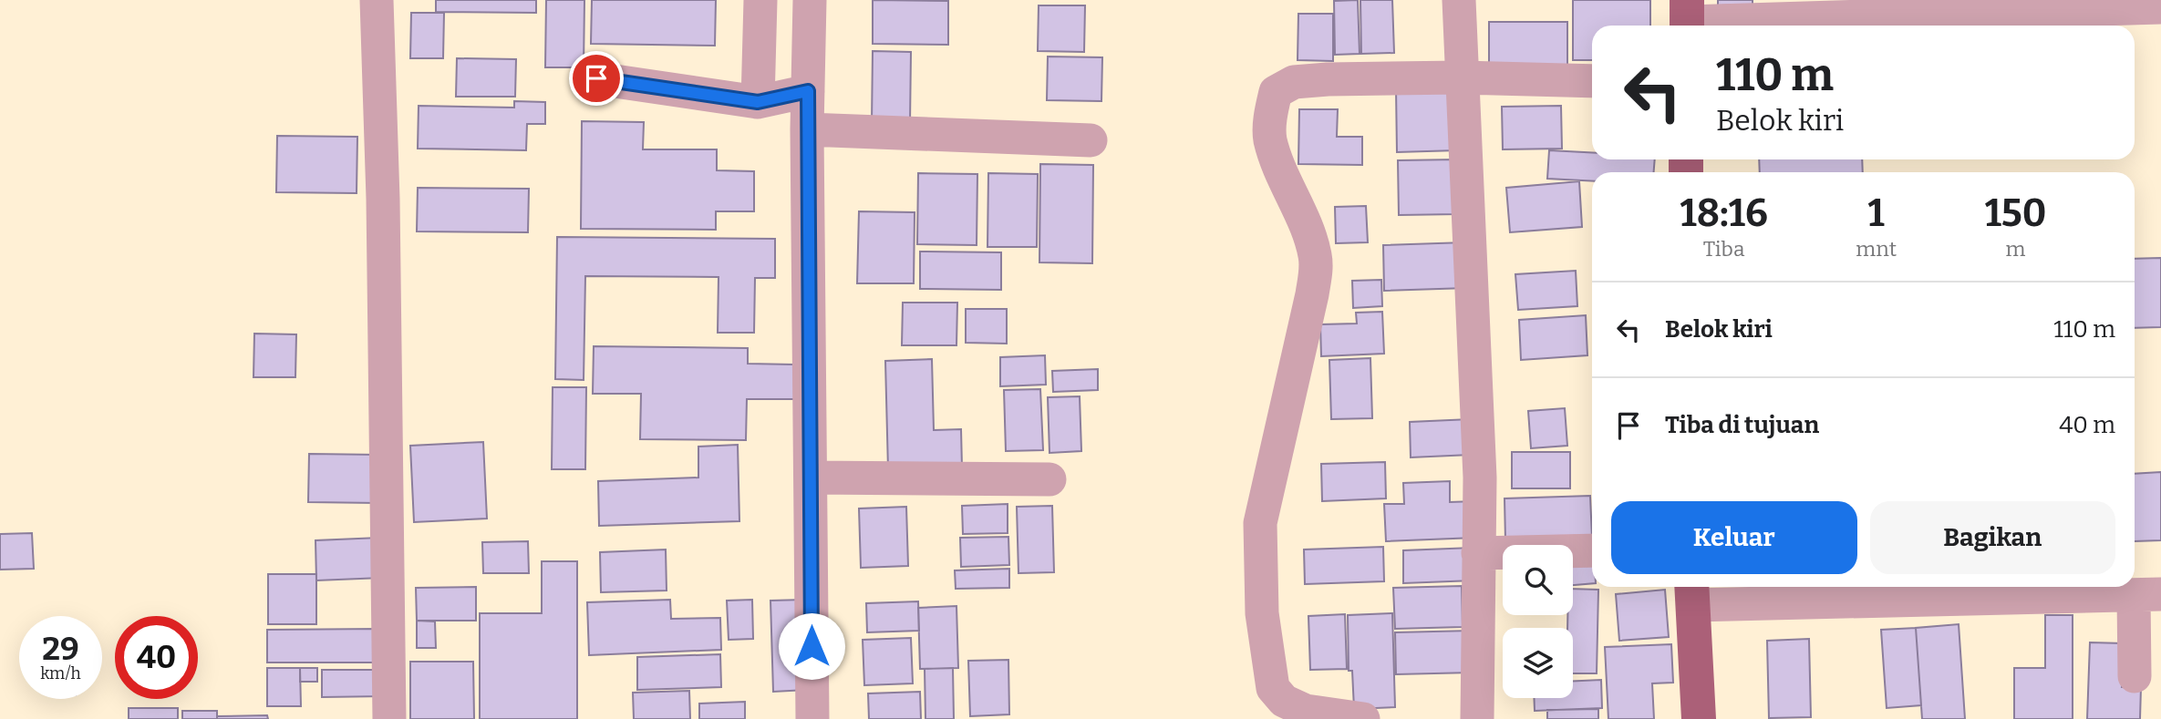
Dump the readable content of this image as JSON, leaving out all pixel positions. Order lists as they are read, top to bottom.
{
  "page": {
    "turn": ["110 m", "Belok kiri"],
    "eta": [
      "18:16",
      "Tiba",
      "1",
      "mnt",
      "150",
      "m"
    ],
    "list": [
      {
        "name": "Belok kiri",
        "value": "110 m"
      },
      {
        "name": "Tiba di tujuan",
        "value": "40 m"
      }
    ],
    "buttons": ["Keluar", "Bagikan"],
    "speed": "29 km/h",
    "limit": "40"
  }
}
